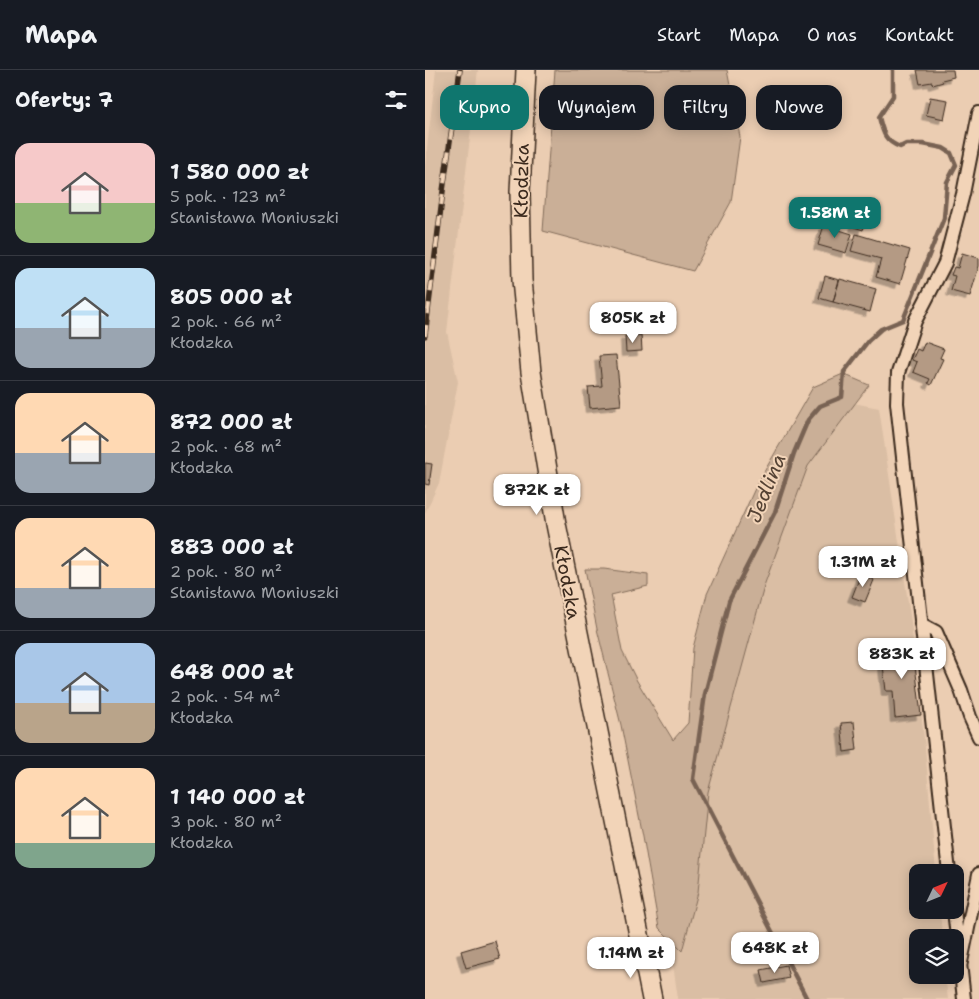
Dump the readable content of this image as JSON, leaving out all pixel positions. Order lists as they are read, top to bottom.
{
  "streets": {
    "main road": ["Kłodzka"]
  },
  "water": ["Jedlina"],
  "north": "top right",
  "page": {
    "header": "Mapa",
    "nav": [
      "Start",
      "Mapa",
      "O nas",
      "Kontakt"
    ],
    "heading": "Oferty: 7",
    "chip": [
      "Kupno",
      "Wynajem",
      "Filtry",
      "Nowe"
    ],
    "list": [
      {
        "name": "1 580 000 zł",
        "note": "5 pok. · 123 m² · Stanisława Moniuszki"
      },
      {
        "name": "805 000 zł",
        "note": "2 pok. · 66 m² · Kłodzka"
      },
      {
        "name": "872 000 zł",
        "note": "2 pok. · 68 m² · Kłodzka"
      },
      {
        "name": "883 000 zł",
        "note": "2 pok. · 80 m² · Stanisława Moniuszki"
      },
      {
        "name": "648 000 zł",
        "note": "2 pok. · 54 m² · Kłodzka"
      },
      {
        "name": "1 140 000 zł",
        "note": "3 pok. · 80 m² · Kłodzka"
      }
    ],
    "price": [
      "1.58M zł",
      "805K zł",
      "872K zł",
      "1.31M zł",
      "883K zł",
      "648K zł",
      "1.14M zł"
    ]
  }
}
